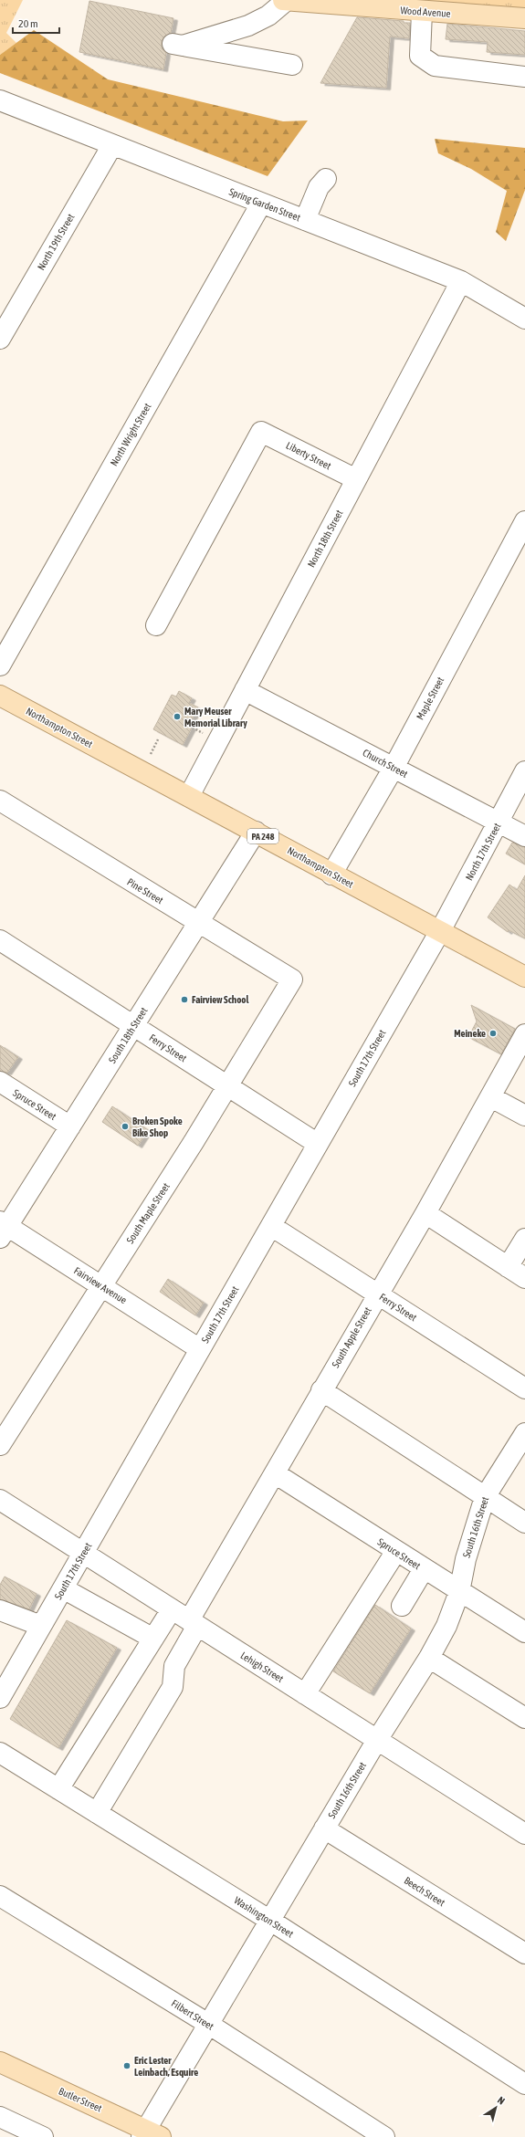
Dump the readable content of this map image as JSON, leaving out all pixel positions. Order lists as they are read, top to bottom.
{
  "streets": {
    "main road": [
      "Wood Avenue",
      "Northampton Street",
      "PA 248",
      "Butler Street"
    ],
    "street": [
      "Spring Garden Street",
      "North 19th Street",
      "North Wright Street",
      "Liberty Street",
      "North 18th Street",
      "Maple Street",
      "Church Street",
      "North 17th Street",
      "Pine Street",
      "South 18th Street",
      "Ferry Street",
      "South 17th Street",
      "Spruce Street",
      "South Maple Street",
      "Fairview Avenue",
      "South Apple Street",
      "South 16th Street",
      "Lehigh Street",
      "Beech Street",
      "Washington Street",
      "Filbert Street"
    ]
  },
  "crossings": [
    ["Spring Garden Street", "North 19th Street"],
    ["Spring Garden Street", "North Wright Street"],
    ["Spring Garden Street", "North 18th Street"],
    ["Liberty Street", "North 18th Street"],
    ["North 18th Street", "Northampton Street"],
    ["North 18th Street", "Church Street"],
    ["Maple Street", "Northampton Street"],
    ["Maple Street", "Church Street"],
    ["Northampton Street", "North 17th Street"],
    ["Northampton Street", "South 18th Street"],
    ["Northampton Street", "South 17th Street"],
    ["Church Street", "North 17th Street"],
    ["North 17th Street", "South 17th Street"],
    ["Pine Street", "South 18th Street"],
    ["Pine Street", "South Maple Street"],
    ["South 18th Street", "Ferry Street"],
    ["South 18th Street", "Spruce Street"],
    ["South 18th Street", "Fairview Avenue"],
    ["Ferry Street", "South 17th Street"],
    ["Ferry Street", "South Maple Street"],
    ["Ferry Street", "South Apple Street"],
    ["South 17th Street", "Fairview Avenue"],
    ["South 17th Street", "Lehigh Street"],
    ["Spruce Street", "South Apple Street"],
    ["Spruce Street", "South 16th Street"],
    ["South Maple Street", "Fairview Avenue"],
    ["South Apple Street", "Lehigh Street"],
    ["South Apple Street", "Washington Street"],
    ["South 16th Street", "Lehigh Street"],
    ["South 16th Street", "Beech Street"],
    ["South 16th Street", "Washington Street"],
    ["South 16th Street", "Filbert Street"],
    ["South 16th Street", "Butler Street"]
  ],
  "places": [
    "Mary Meuser Memorial Library",
    "Fairview School",
    "Meineke",
    "Broken Spoke Bike Shop",
    "Eric Lester Leinbach, Esquire"
  ],
  "scale_bar": "20 m",
  "north": "top right"
}
